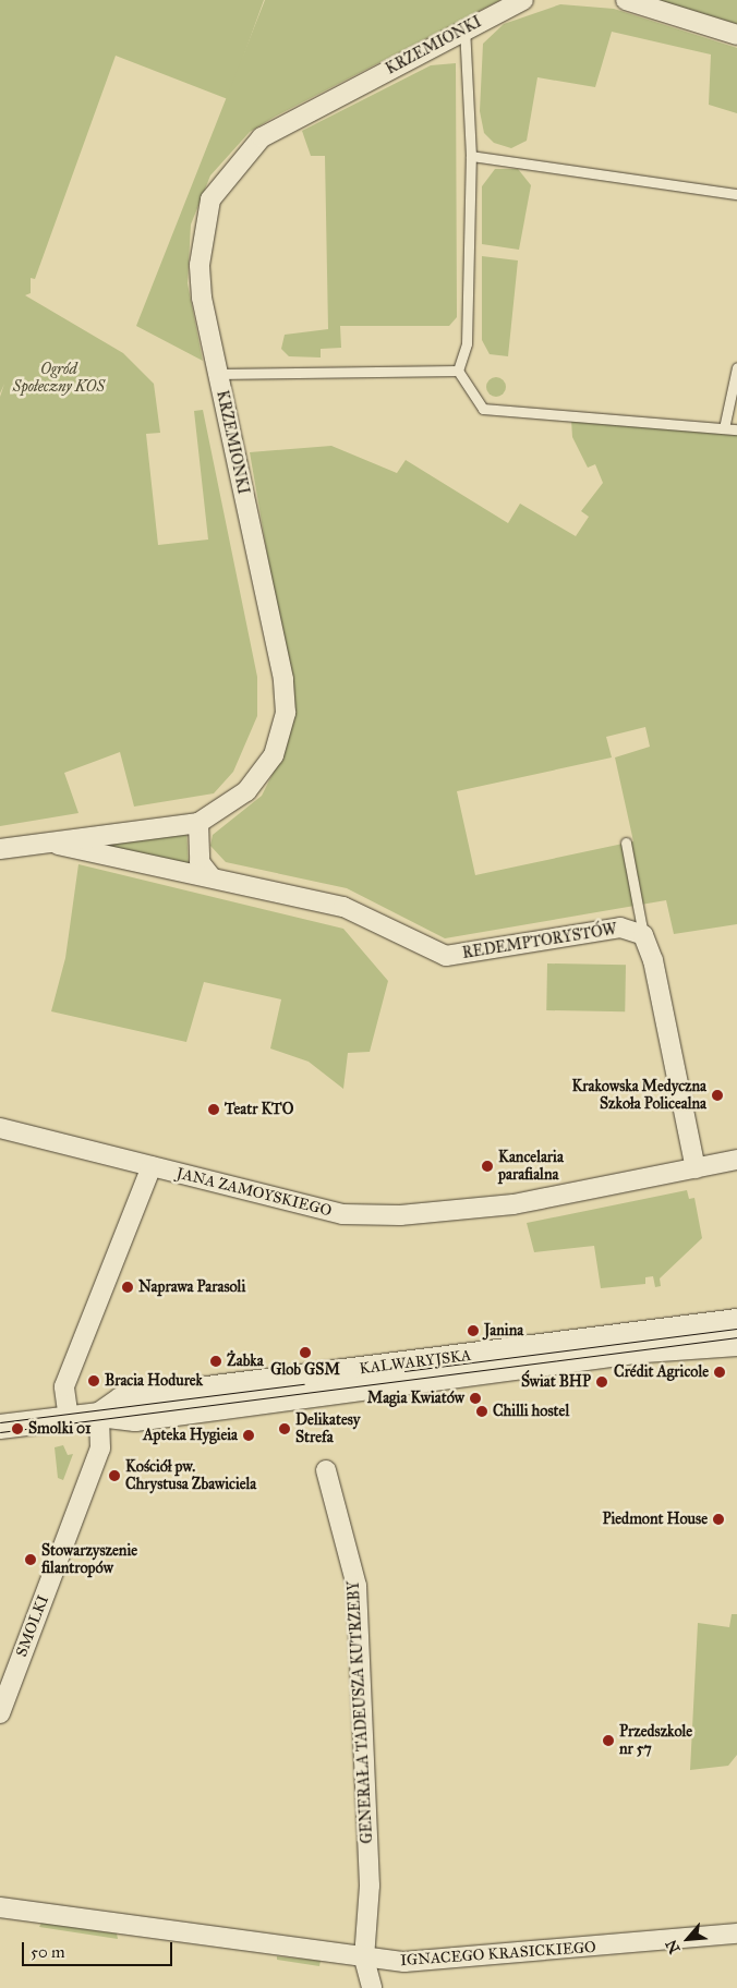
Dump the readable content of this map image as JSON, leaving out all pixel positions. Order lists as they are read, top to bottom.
{
  "streets": {
    "street": [
      "KRZEMIONKI",
      "REDEMPTORYSTÓW",
      "JANA ZAMOYSKIEGO",
      "KALWARYJSKA",
      "SMOLKI",
      "GENERAŁA TADEUSZA KUTRZEBY",
      "IGNACEGO KRASICKIEGO"
    ]
  },
  "crossings": [
    ["KRZEMIONKI", "REDEMPTORYSTÓW"],
    ["KALWARYJSKA", "SMOLKI"],
    ["GENERAŁA TADEUSZA KUTRZEBY", "IGNACEGO KRASICKIEGO"]
  ],
  "parks": ["Ogród Społeczny KOS"],
  "places": [
    "Krakowska Medyczna Szkoła Policealna",
    "Teatr KTO",
    "Kancelaria parafialna",
    "Naprawa Parasoli",
    "Janina",
    "Glob GSM",
    "Żabka",
    "Crédit Agricole",
    "Bracia Hodurek",
    "Świat BHP",
    "Magia Kwiatów",
    "Chilli hostel",
    "Smolki 01",
    "Delikatesy Strefa",
    "Apteka Hygieia",
    "Kościół pw. Chrystusa Zbawiciela",
    "Piedmont House",
    "Stowarzyszenie filantropów",
    "Przedszkole nr 57"
  ],
  "scale_bar": "50 m",
  "north": "bottom left"
}
